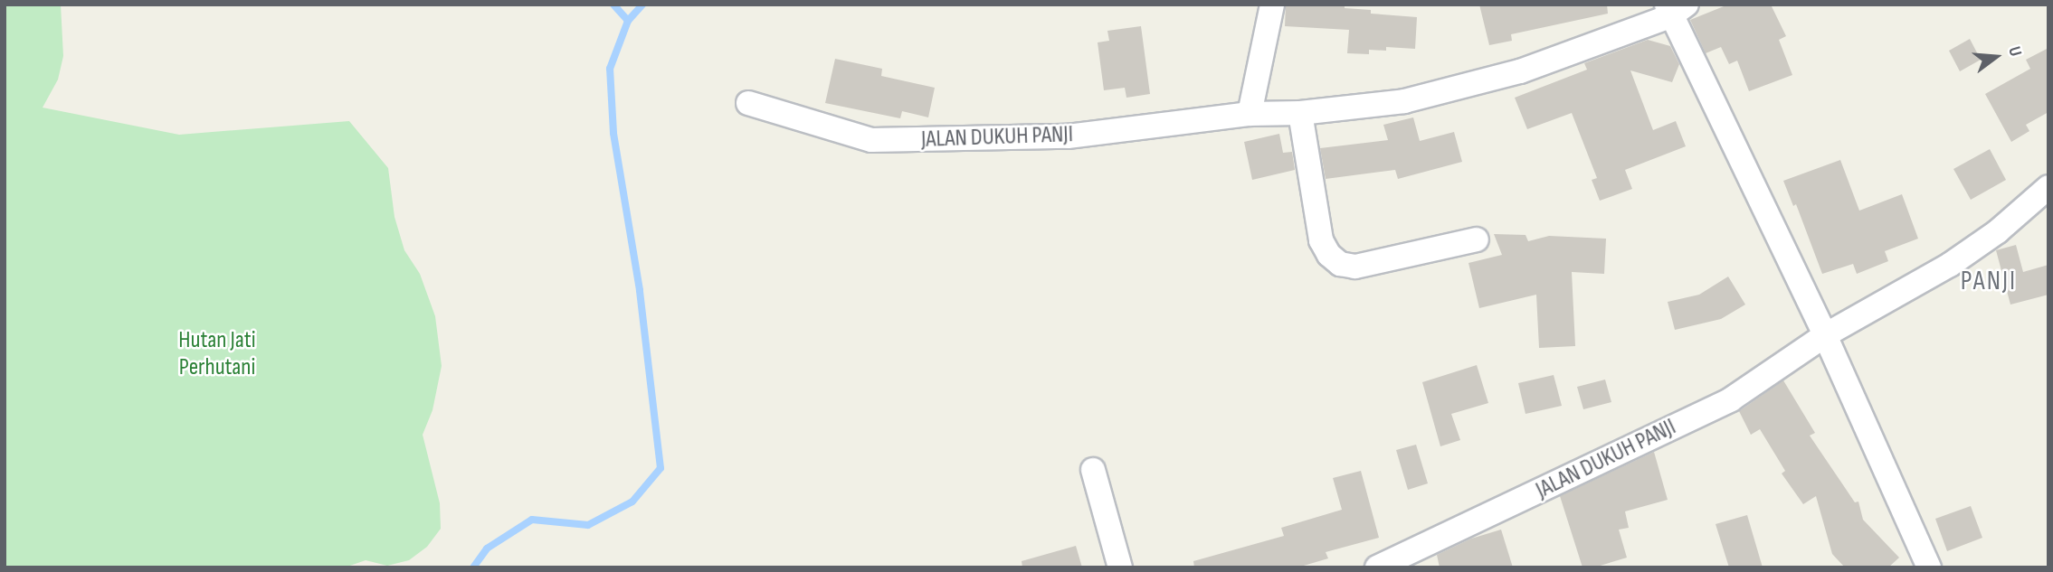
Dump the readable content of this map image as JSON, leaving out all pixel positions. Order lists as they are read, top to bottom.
{
  "streets": {
    "street": ["JALAN DUKUH PANJI"]
  },
  "districts": ["PANJI"],
  "parks": ["Hutan Jati Perhutani"],
  "north": "right"
}
